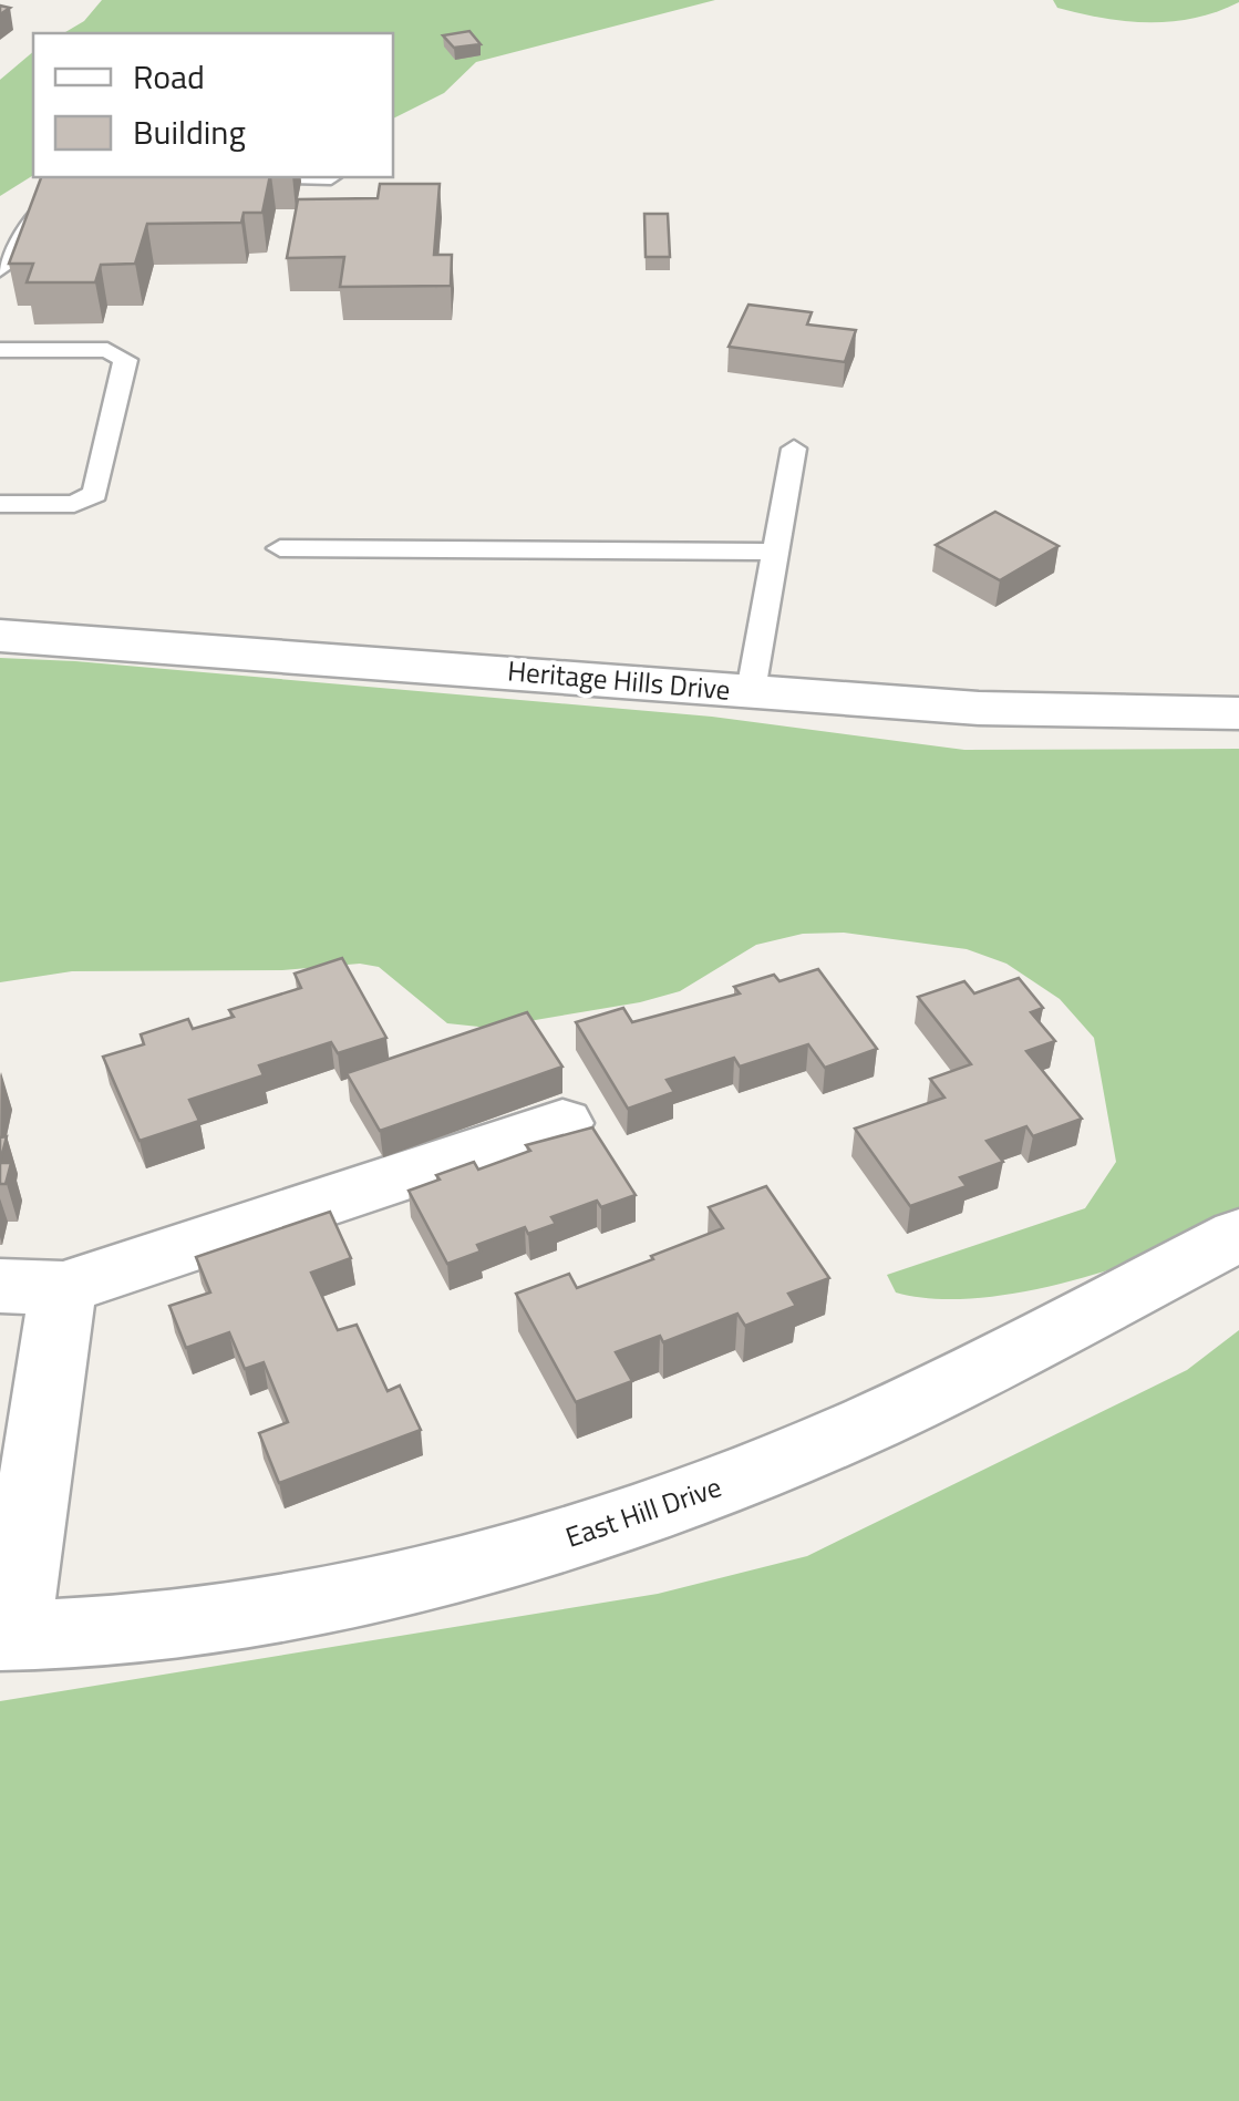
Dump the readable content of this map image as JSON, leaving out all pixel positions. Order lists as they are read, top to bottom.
{
  "streets": {
    "street": ["Heritage Hills Drive", "East Hill Drive"]
  },
  "legend": ["Road", "Building"]
}
